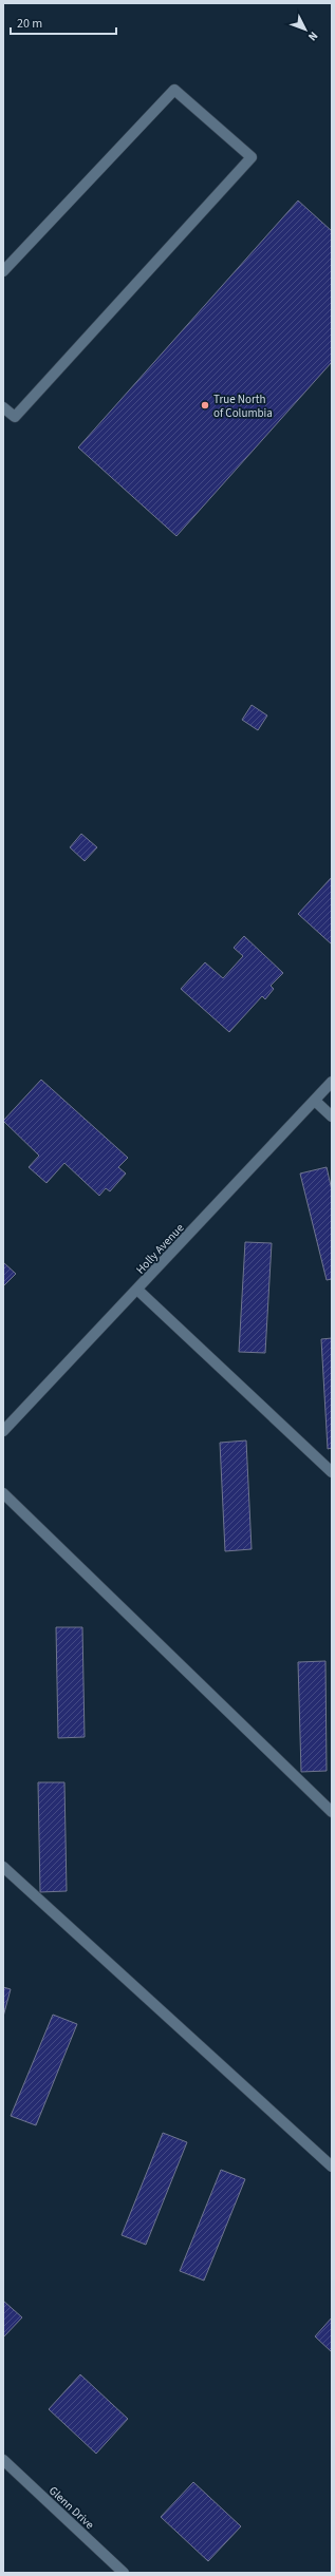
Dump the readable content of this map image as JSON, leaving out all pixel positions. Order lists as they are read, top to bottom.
{
  "streets": {
    "street": ["Holly Avenue", "Glenn Drive"]
  },
  "places": ["True North of Columbia"],
  "scale_bar": "20 m",
  "north": "bottom right"
}
